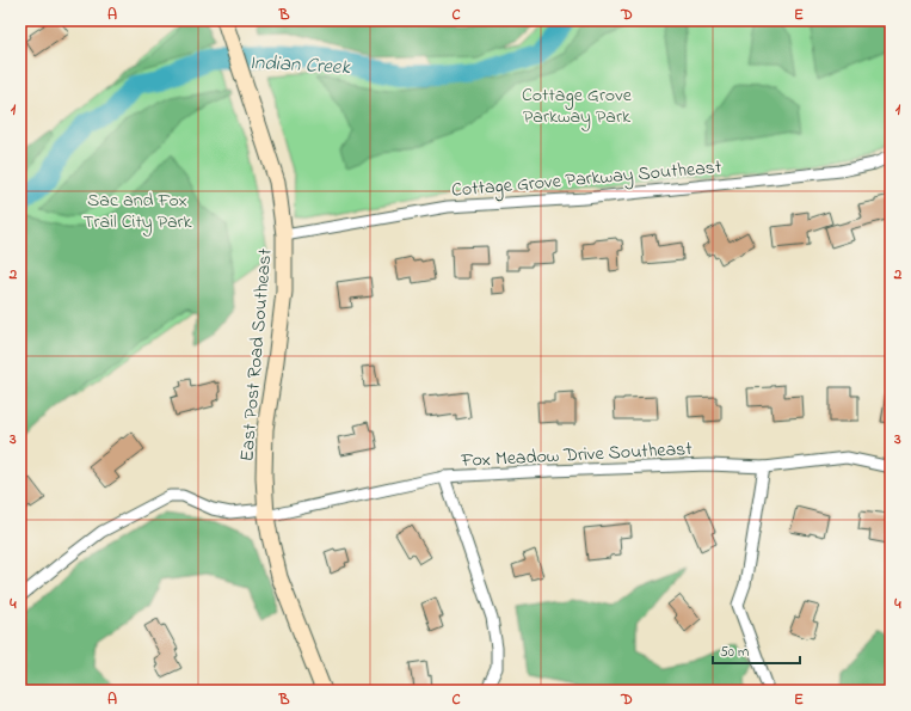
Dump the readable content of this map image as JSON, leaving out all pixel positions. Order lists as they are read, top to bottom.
{
  "streets": {
    "main road": ["East Post Road Southeast"],
    "street": ["Cottage Grove Parkway Southeast", "Fox Meadow Drive Southeast"]
  },
  "crossings": [
    ["Cottage Grove Parkway Southeast", "East Post Road Southeast"],
    ["East Post Road Southeast", "Fox Meadow Drive Southeast"]
  ],
  "water": ["Indian Creek"],
  "parks": ["Cottage Grove Parkway Park", "Sac and Fox Trail City Park"],
  "scale_bar": "50 m",
  "grid": {
    "columns": [
      "A",
      "B",
      "C",
      "D",
      "E"
    ],
    "rows": [
      "1",
      "2",
      "3",
      "4"
    ]
  }
}
